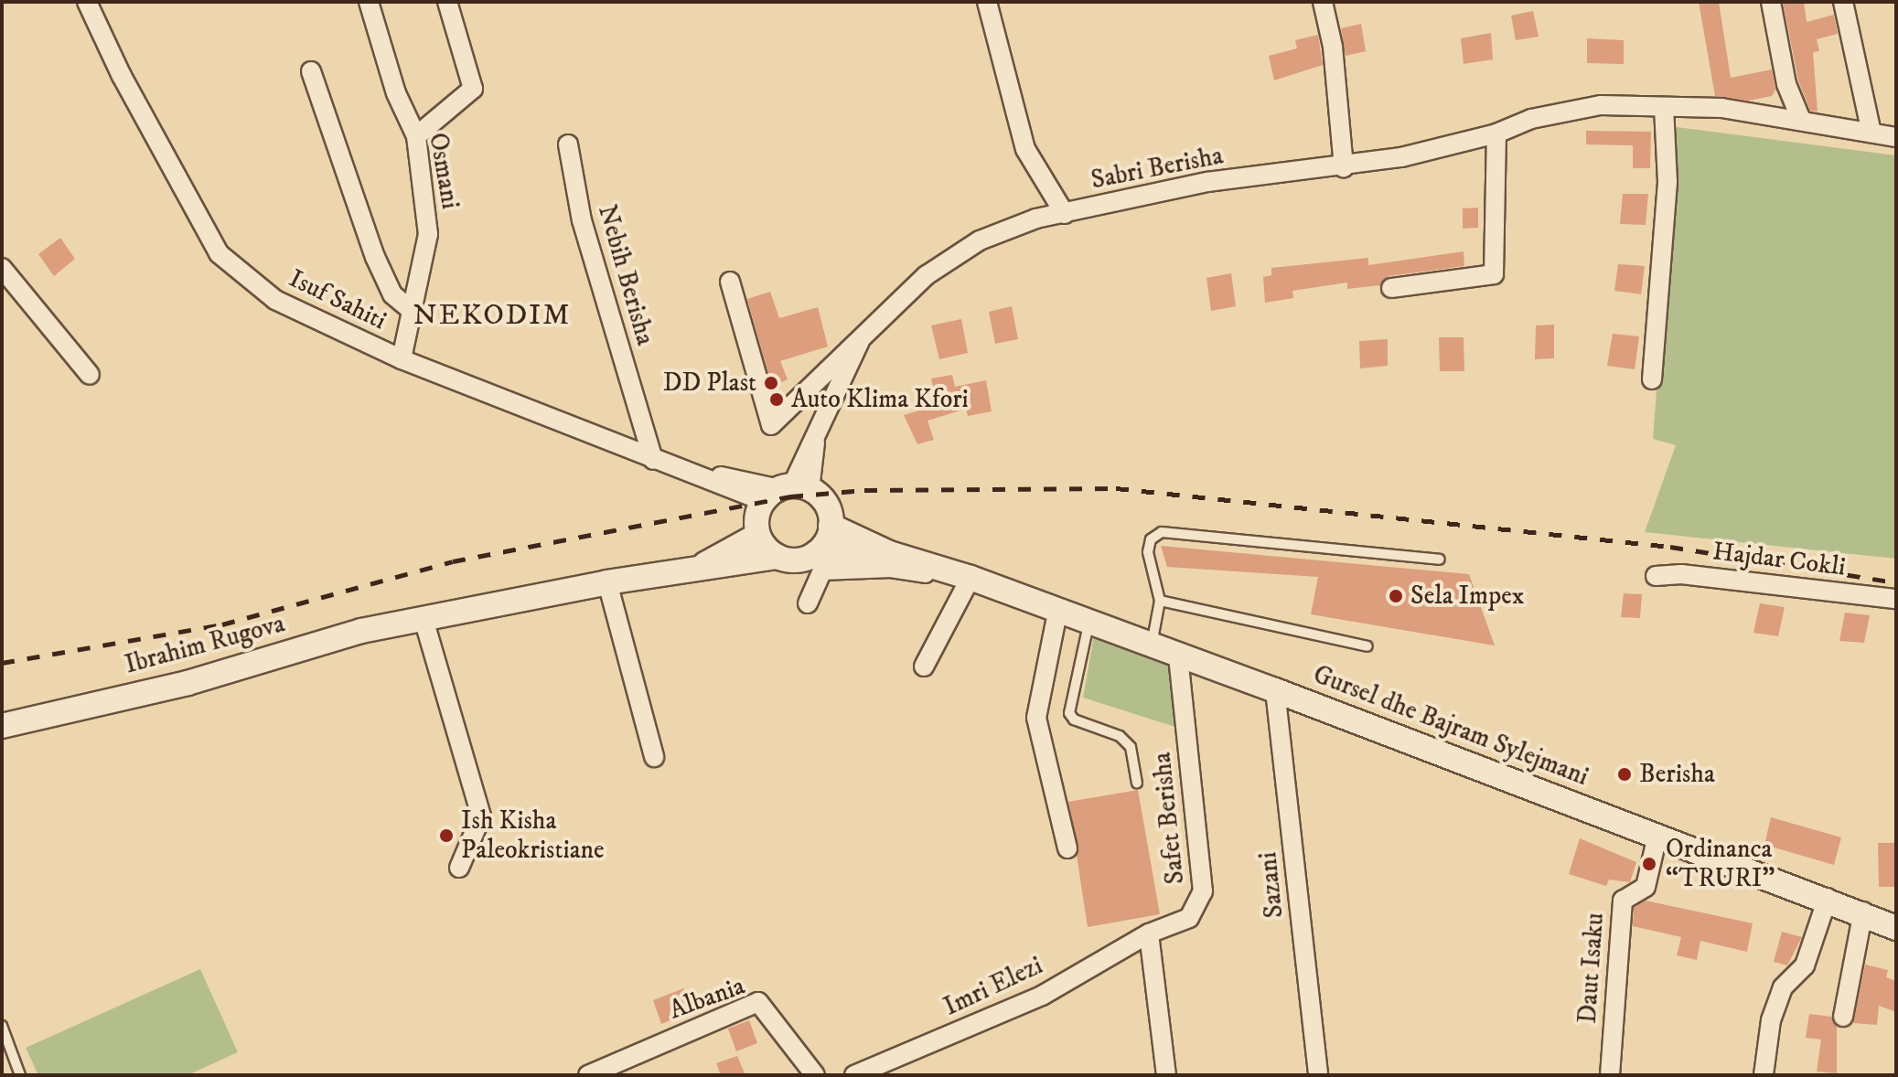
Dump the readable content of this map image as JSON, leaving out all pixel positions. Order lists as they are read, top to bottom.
{
  "streets": {
    "street": [
      "Sabri Berisha",
      "Osmani",
      "Nebih Berisha",
      "Isuf Sahiti",
      "Hajdar Cokli",
      "Ibrahim Rugova",
      "Gursel dhe Bajram Sylejmani",
      "Safet Berisha",
      "Sazani",
      "Daut Isaku",
      "Imri Elezi",
      "Albania"
    ]
  },
  "crossings": [
    ["Sabri Berisha", "Isuf Sahiti"],
    ["Sabri Berisha", "Ibrahim Rugova"],
    ["Sabri Berisha", "Gursel dhe Bajram Sylejmani"],
    ["Osmani", "Isuf Sahiti"],
    ["Nebih Berisha", "Isuf Sahiti"],
    ["Isuf Sahiti", "Ibrahim Rugova"],
    ["Isuf Sahiti", "Gursel dhe Bajram Sylejmani"],
    ["Ibrahim Rugova", "Gursel dhe Bajram Sylejmani"],
    ["Gursel dhe Bajram Sylejmani", "Safet Berisha"],
    ["Gursel dhe Bajram Sylejmani", "Sazani"],
    ["Gursel dhe Bajram Sylejmani", "Daut Isaku"],
    ["Safet Berisha", "Imri Elezi"]
  ],
  "districts": ["NEKODIM"],
  "places": [
    "DD Plast",
    "Auto Klima Kfori",
    "Sela Impex",
    "Berisha",
    "Ish Kisha Paleokristiane",
    "Ordinanca “TRURI”"
  ]
}
